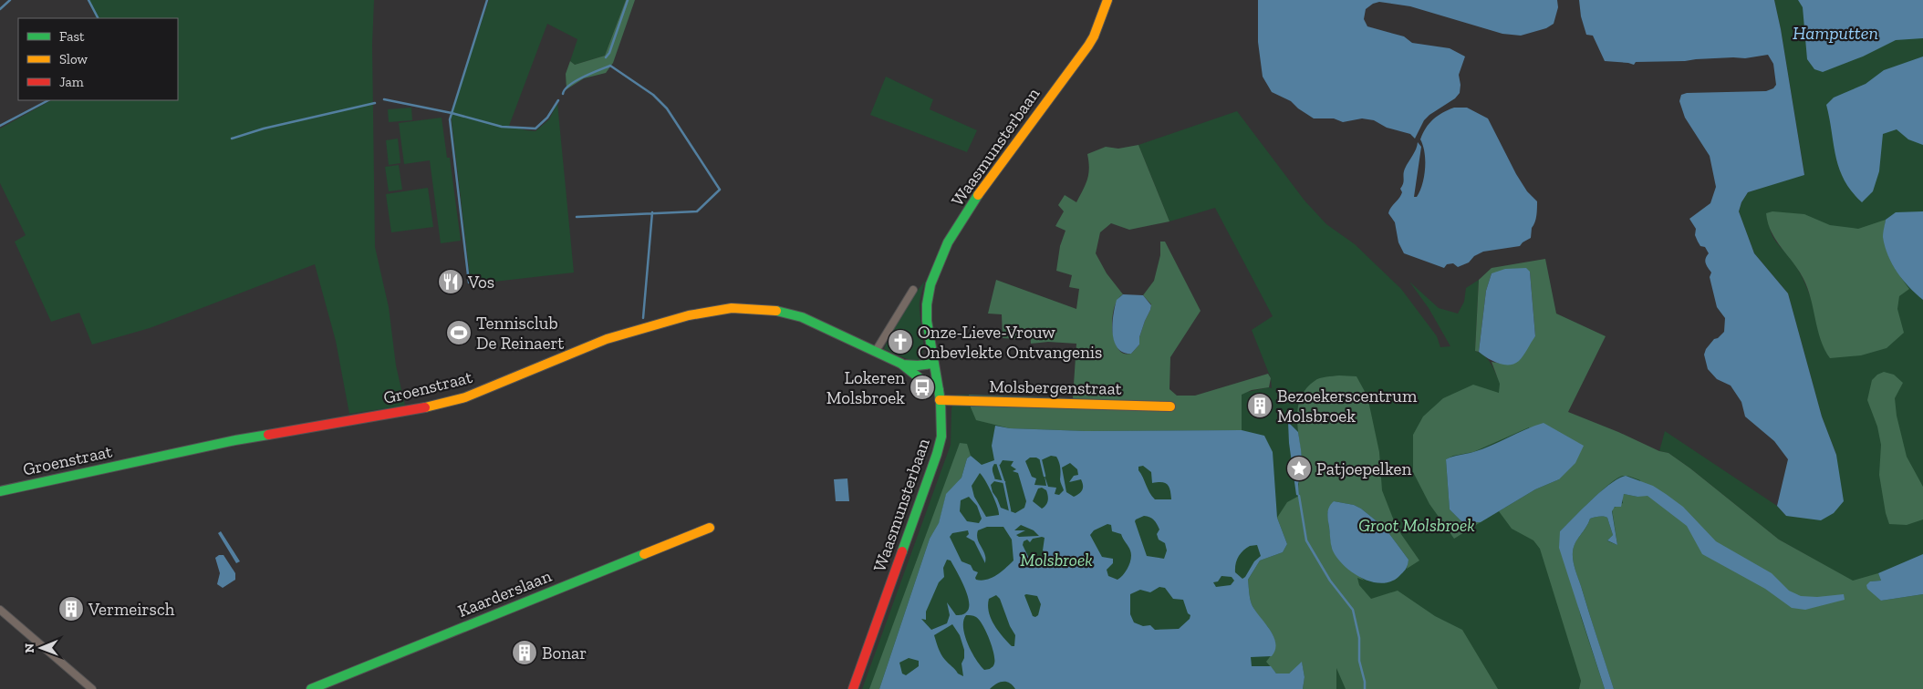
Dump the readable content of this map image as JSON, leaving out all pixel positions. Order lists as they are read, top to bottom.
{
  "streets": {
    "street": [
      "Waasmunsterbaan",
      "Groenstraat",
      "Molsbergenstraat",
      "Kaarderslaan"
    ]
  },
  "crossings": [
    ["Waasmunsterbaan", "Groenstraat"],
    ["Waasmunsterbaan", "Molsbergenstraat"]
  ],
  "water": ["Hamputten"],
  "parks": ["Groot Molsbroek", "Molsbroek"],
  "places": {
    "restaurant": ["Vos"],
    "sports": ["Tennisclub De Reinaert"],
    "church": ["Onze-Lieve-Vrouw Onbevlekte Ontvangenis"],
    "bus stop": ["Lokeren Molsbroek"],
    "building": ["Bezoekerscentrum Molsbroek", "Vermeirsch", "Bonar"],
    "place": ["Patjoepelken"]
  },
  "legend": ["Fast", "Slow", "Jam"],
  "north": "left"
}
